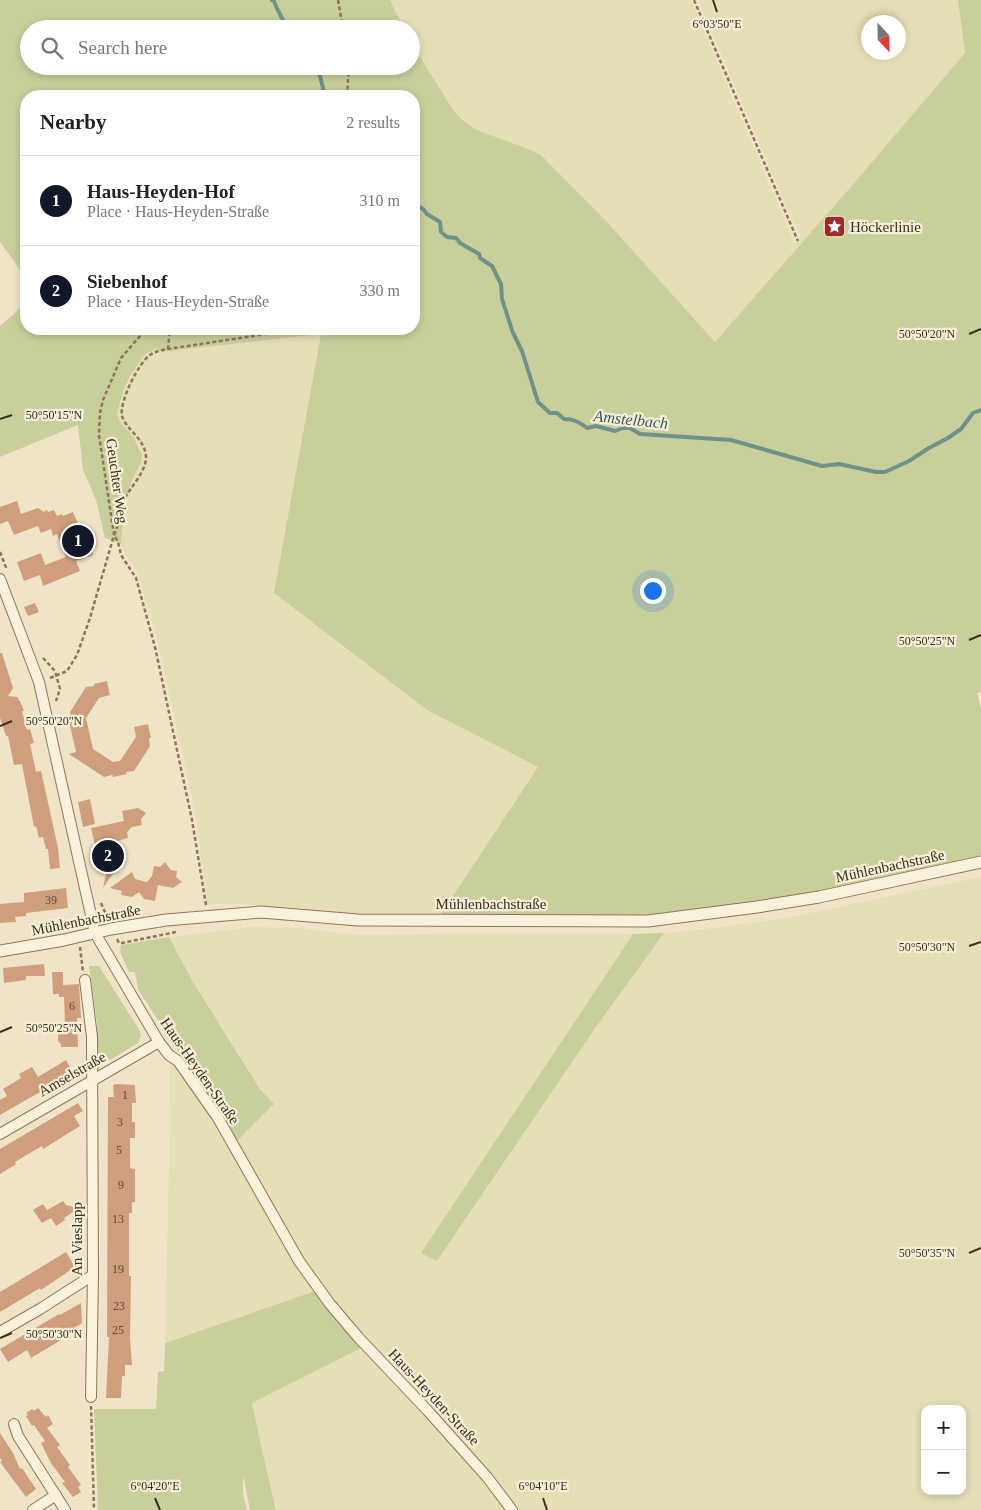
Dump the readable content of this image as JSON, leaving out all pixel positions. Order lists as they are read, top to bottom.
{
  "streets": {
    "street": [
      "Mühlenbachstraße",
      "Haus-Heyden-Straße",
      "Amselstraße",
      "An Vieslapp"
    ],
    "path": ["Geuchter Weg"]
  },
  "crossings": [
    ["Geuchter Weg", "Haus-Heyden-Straße"],
    ["Mühlenbachstraße", "Haus-Heyden-Straße"],
    ["Haus-Heyden-Straße", "Amselstraße"],
    ["Amselstraße", "An Vieslapp"]
  ],
  "water": ["Amstelbach"],
  "places": {
    "place": ["Höckerlinie"]
  },
  "house_numbers": [
    "39",
    "6",
    "1",
    "3",
    "5",
    "9",
    "13",
    "19",
    "23",
    "25"
  ],
  "north": "bottom",
  "page": {
    "search": "Search here",
    "heading": ["Nearby", "2 results"],
    "list": [
      {
        "mark": "1",
        "name": "Haus-Heyden-Hof",
        "note": "Place · Haus-Heyden-Straße",
        "value": "310 m"
      },
      {
        "mark": "2",
        "name": "Siebenhof",
        "note": "Place · Haus-Heyden-Straße",
        "value": "330 m"
      }
    ],
    "pins": ["1", "2"],
    "map_buttons": ["+", "−"]
  },
  "coordinates": [
    "6°03'50\"E",
    "50°50'20\"N",
    "50°50'15\"N",
    "50°50'25\"N",
    "50°50'30\"N",
    "50°50'35\"N",
    "6°04'20\"E",
    "6°04'10\"E"
  ]
}
